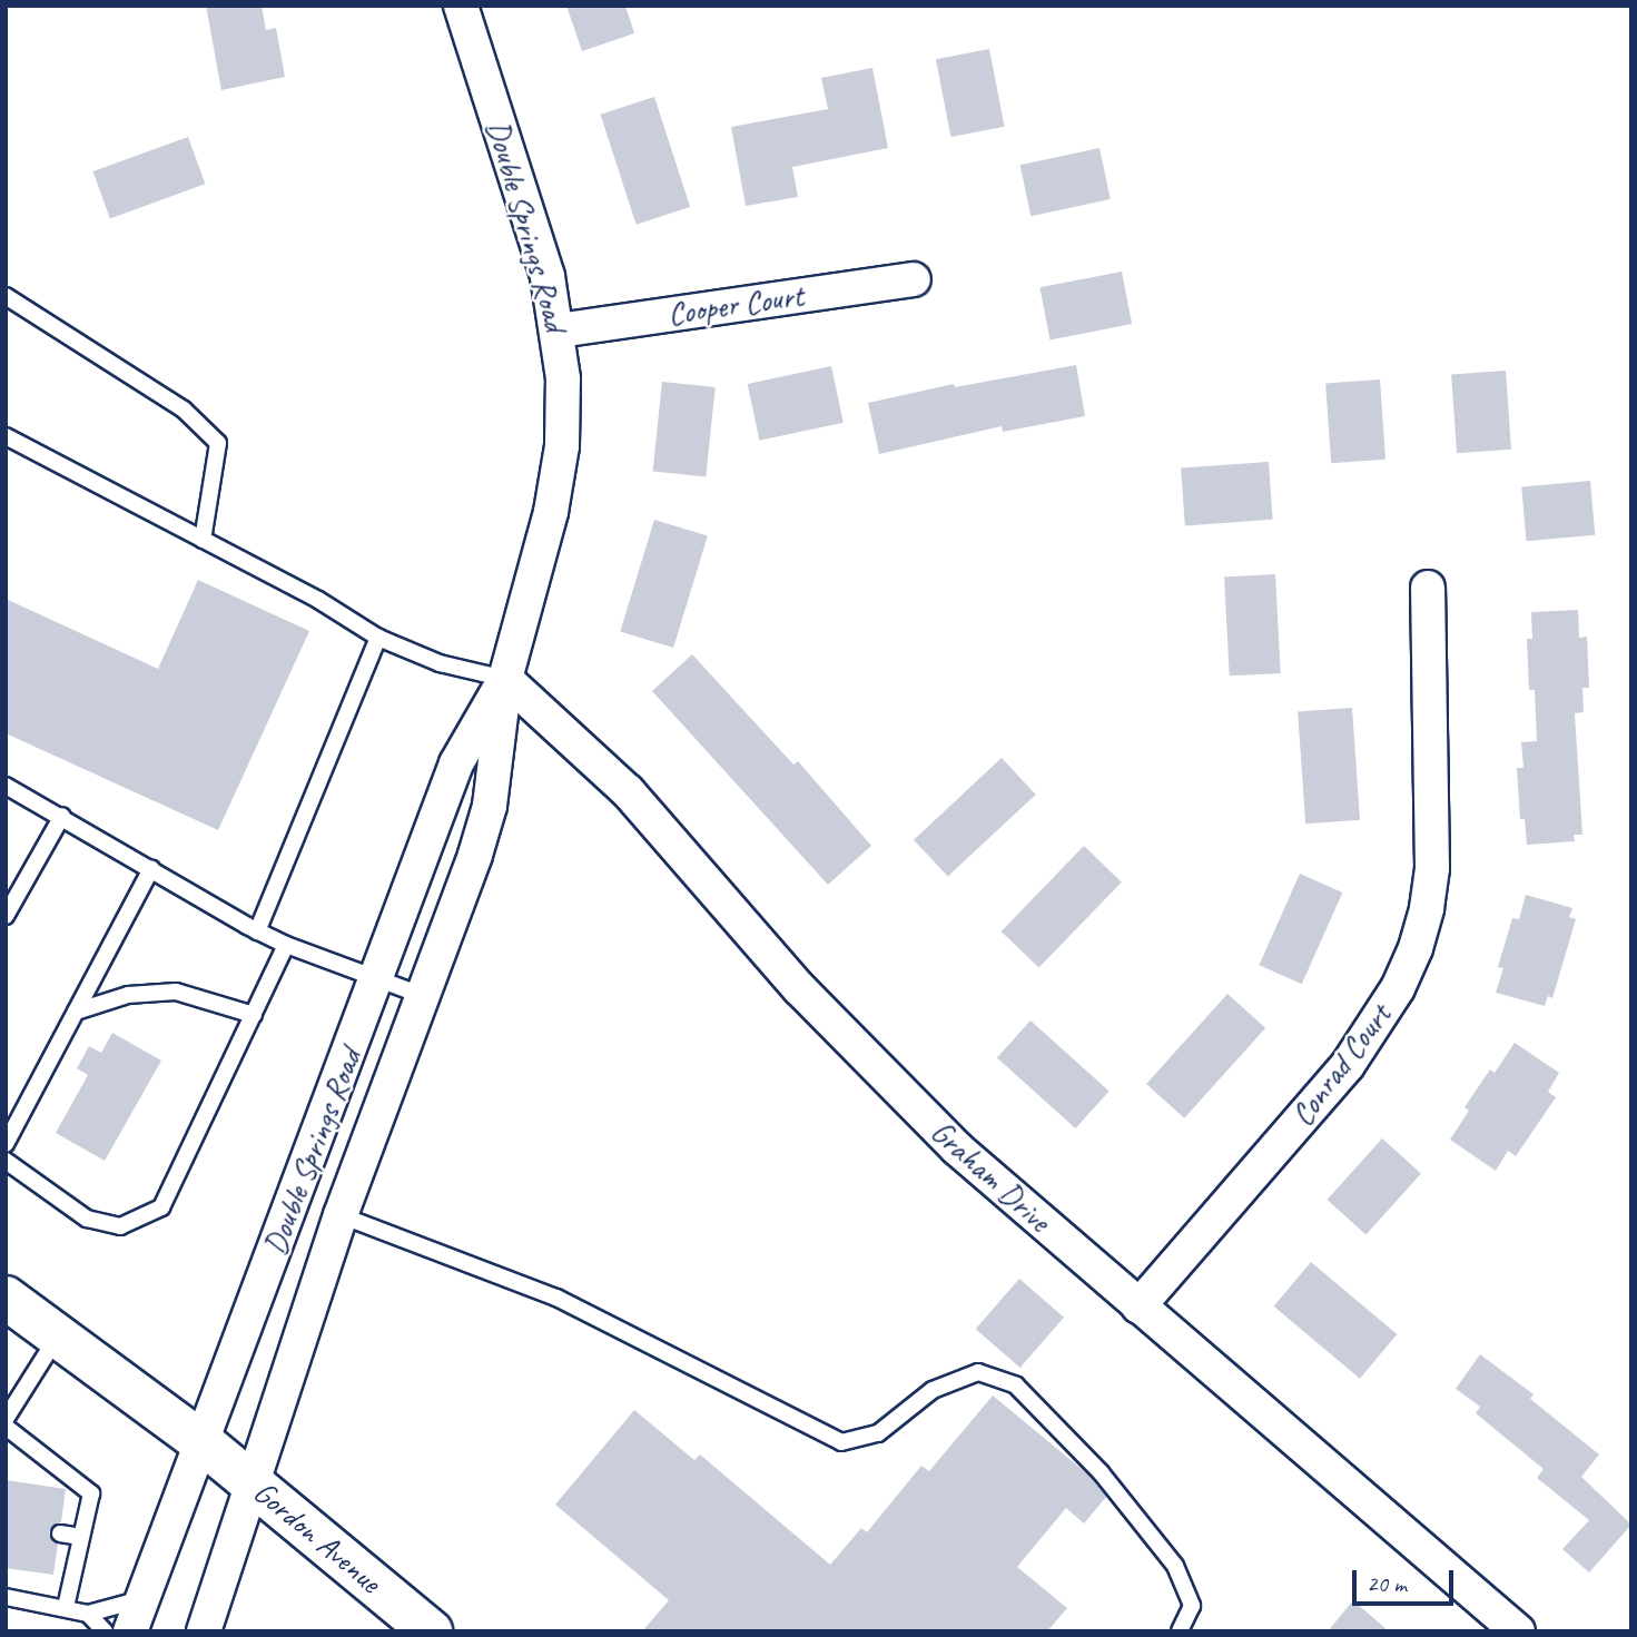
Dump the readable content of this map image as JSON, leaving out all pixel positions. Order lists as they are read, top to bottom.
{
  "streets": {
    "main road": ["Gordon Avenue"],
    "street": [
      "Double Springs Road",
      "Cooper Court",
      "Conrad Court",
      "Graham Drive"
    ]
  },
  "crossings": [
    ["Double Springs Road", "Cooper Court"],
    ["Double Springs Road", "Graham Drive"],
    ["Double Springs Road", "Gordon Avenue"],
    ["Conrad Court", "Graham Drive"]
  ],
  "scale_bar": "20 m"
}
